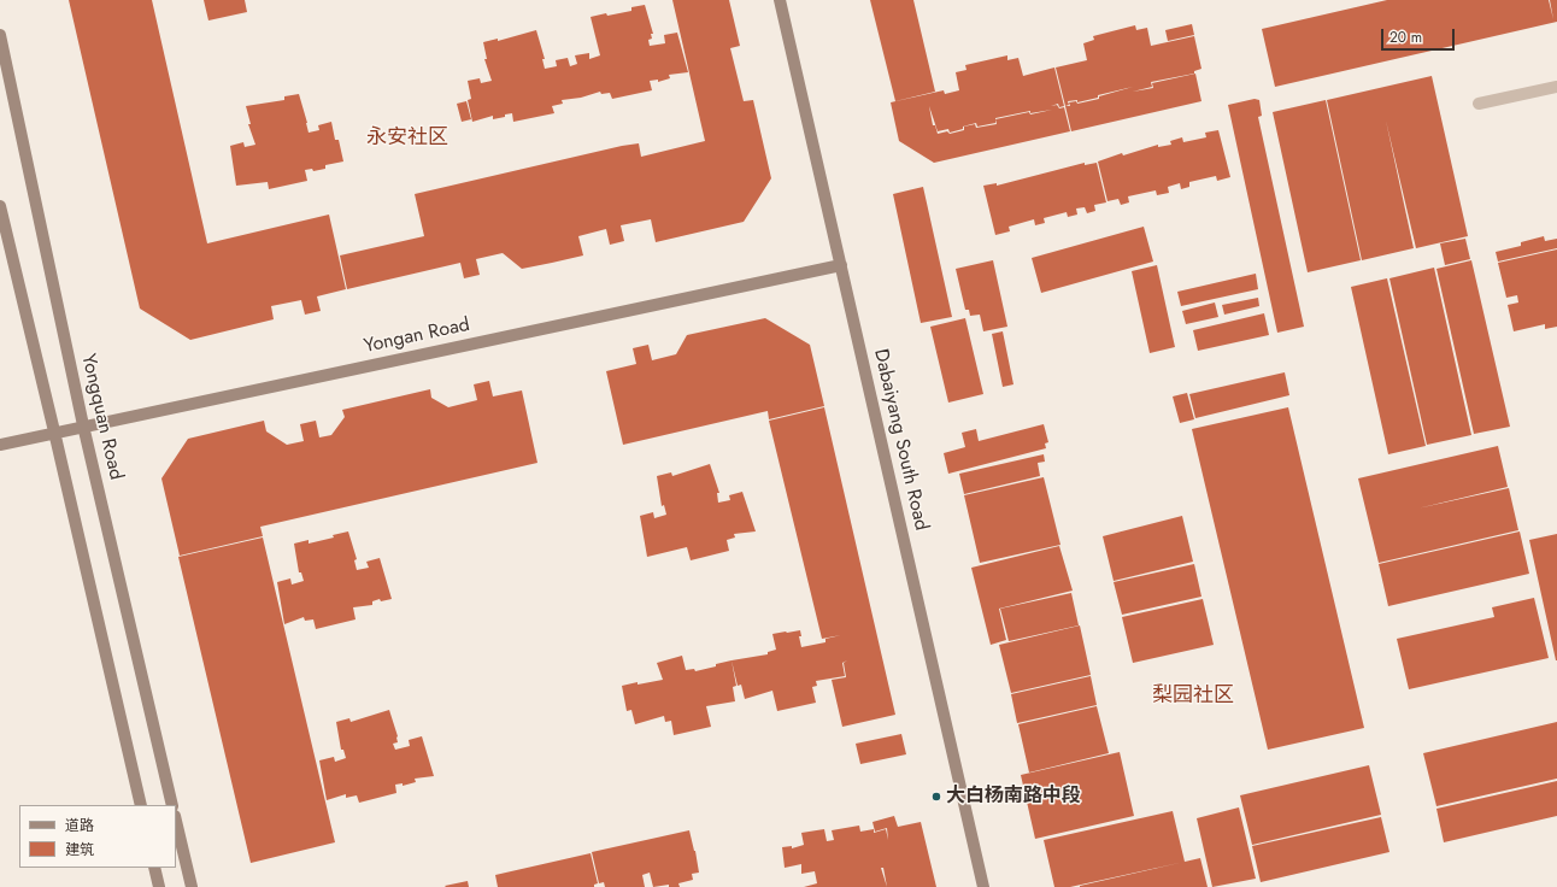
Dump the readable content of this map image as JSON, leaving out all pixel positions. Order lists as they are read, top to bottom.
{
  "streets": {
    "street": ["Yongan Road", "Yongquan Road", "Dabaiyang South Road"]
  },
  "crossings": [
    ["Yongan Road", "Yongquan Road"],
    ["Yongan Road", "Dabaiyang South Road"]
  ],
  "districts": ["永安社区", "梨园社区"],
  "places": ["大白杨南路中段"],
  "legend": ["道路", "建筑"],
  "scale_bar": "20 m"
}
